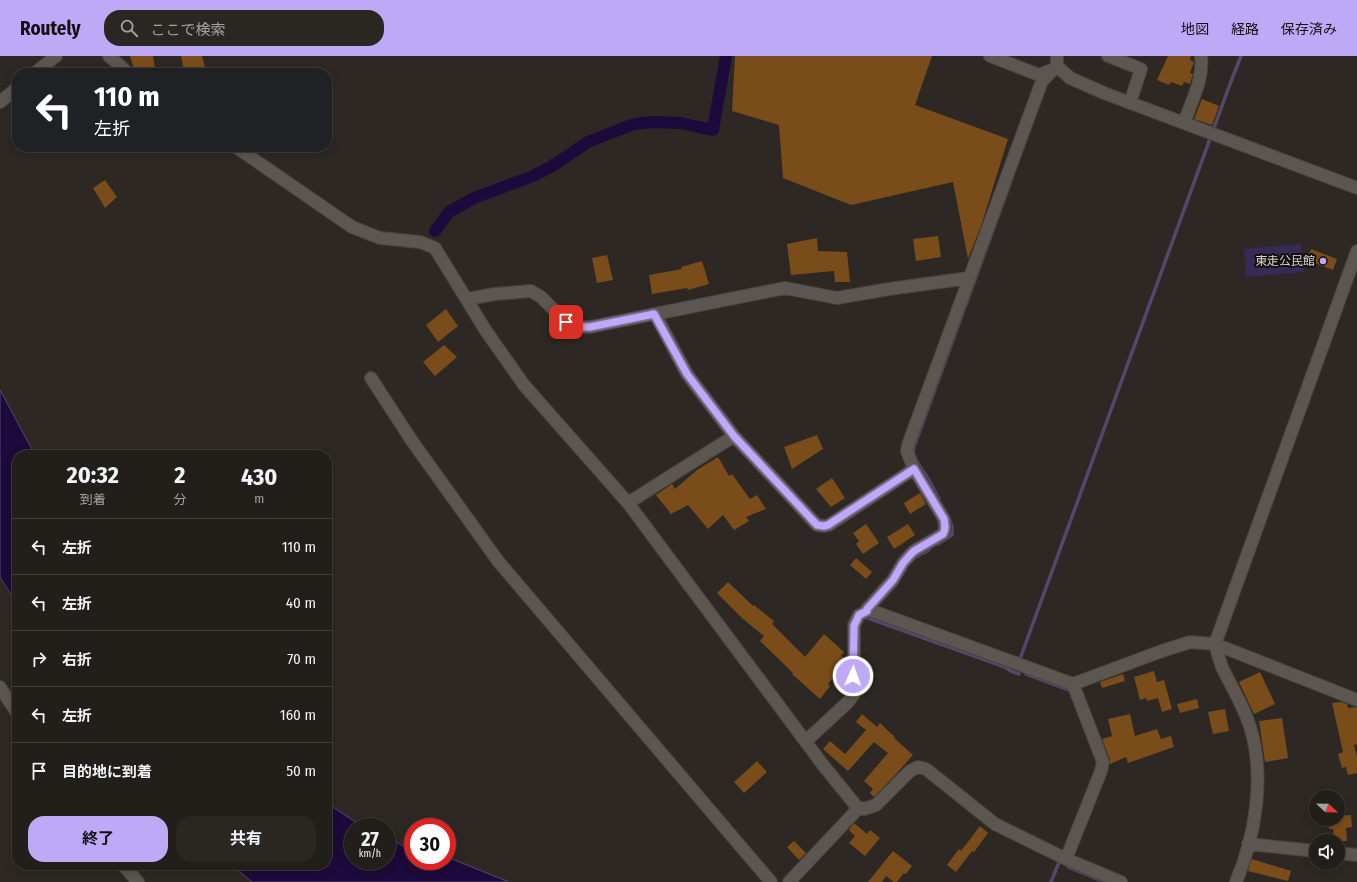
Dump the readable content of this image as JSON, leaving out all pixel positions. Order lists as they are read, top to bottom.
{
  "places": ["東走公民館"],
  "north": "right",
  "page": {
    "header": "Routely",
    "search": "ここで検索",
    "nav": ["地図", "経路", "保存済み"],
    "turn": ["110 m", "左折"],
    "eta": [
      "20:32",
      "到着",
      "2",
      "分",
      "430",
      "m"
    ],
    "list": [
      {
        "name": "左折",
        "value": "110 m"
      },
      {
        "name": "左折",
        "value": "40 m"
      },
      {
        "name": "右折",
        "value": "70 m"
      },
      {
        "name": "左折",
        "value": "160 m"
      },
      {
        "name": "目的地に到着",
        "value": "50 m"
      }
    ],
    "buttons": ["終了", "共有"],
    "speed": "27 km/h",
    "limit": "30"
  }
}
